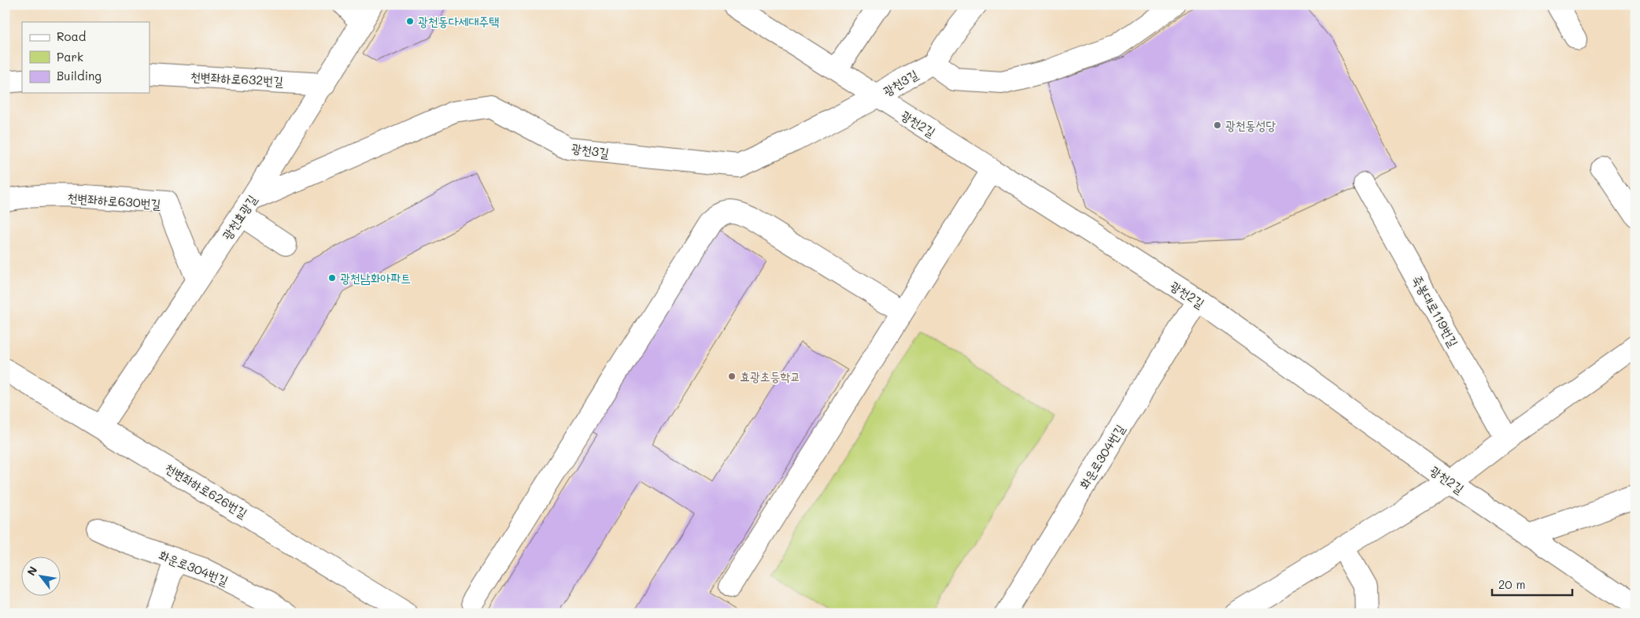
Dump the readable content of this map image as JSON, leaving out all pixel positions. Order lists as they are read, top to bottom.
{
  "streets": {
    "street": [
      "천변좌하로632번길",
      "광천3길",
      "광천2길",
      "천변좌하로630번길",
      "광천효광길",
      "죽봉대로119번길",
      "화운로304번길",
      "천변좌하로626번길"
    ]
  },
  "crossings": [
    ["천변좌하로632번길", "광천효광길"],
    ["광천3길", "광천2길"],
    ["광천3길", "광천효광길"],
    ["광천2길", "화운로304번길"],
    ["천변좌하로630번길", "광천효광길"],
    ["광천효광길", "천변좌하로626번길"]
  ],
  "places": [
    "광천동다세대주택",
    "광천동성당",
    "광천남화아파트",
    "효광초등학교"
  ],
  "legend": ["Road", "Park", "Building"],
  "scale_bar": "20 m",
  "north": "top left"
}
